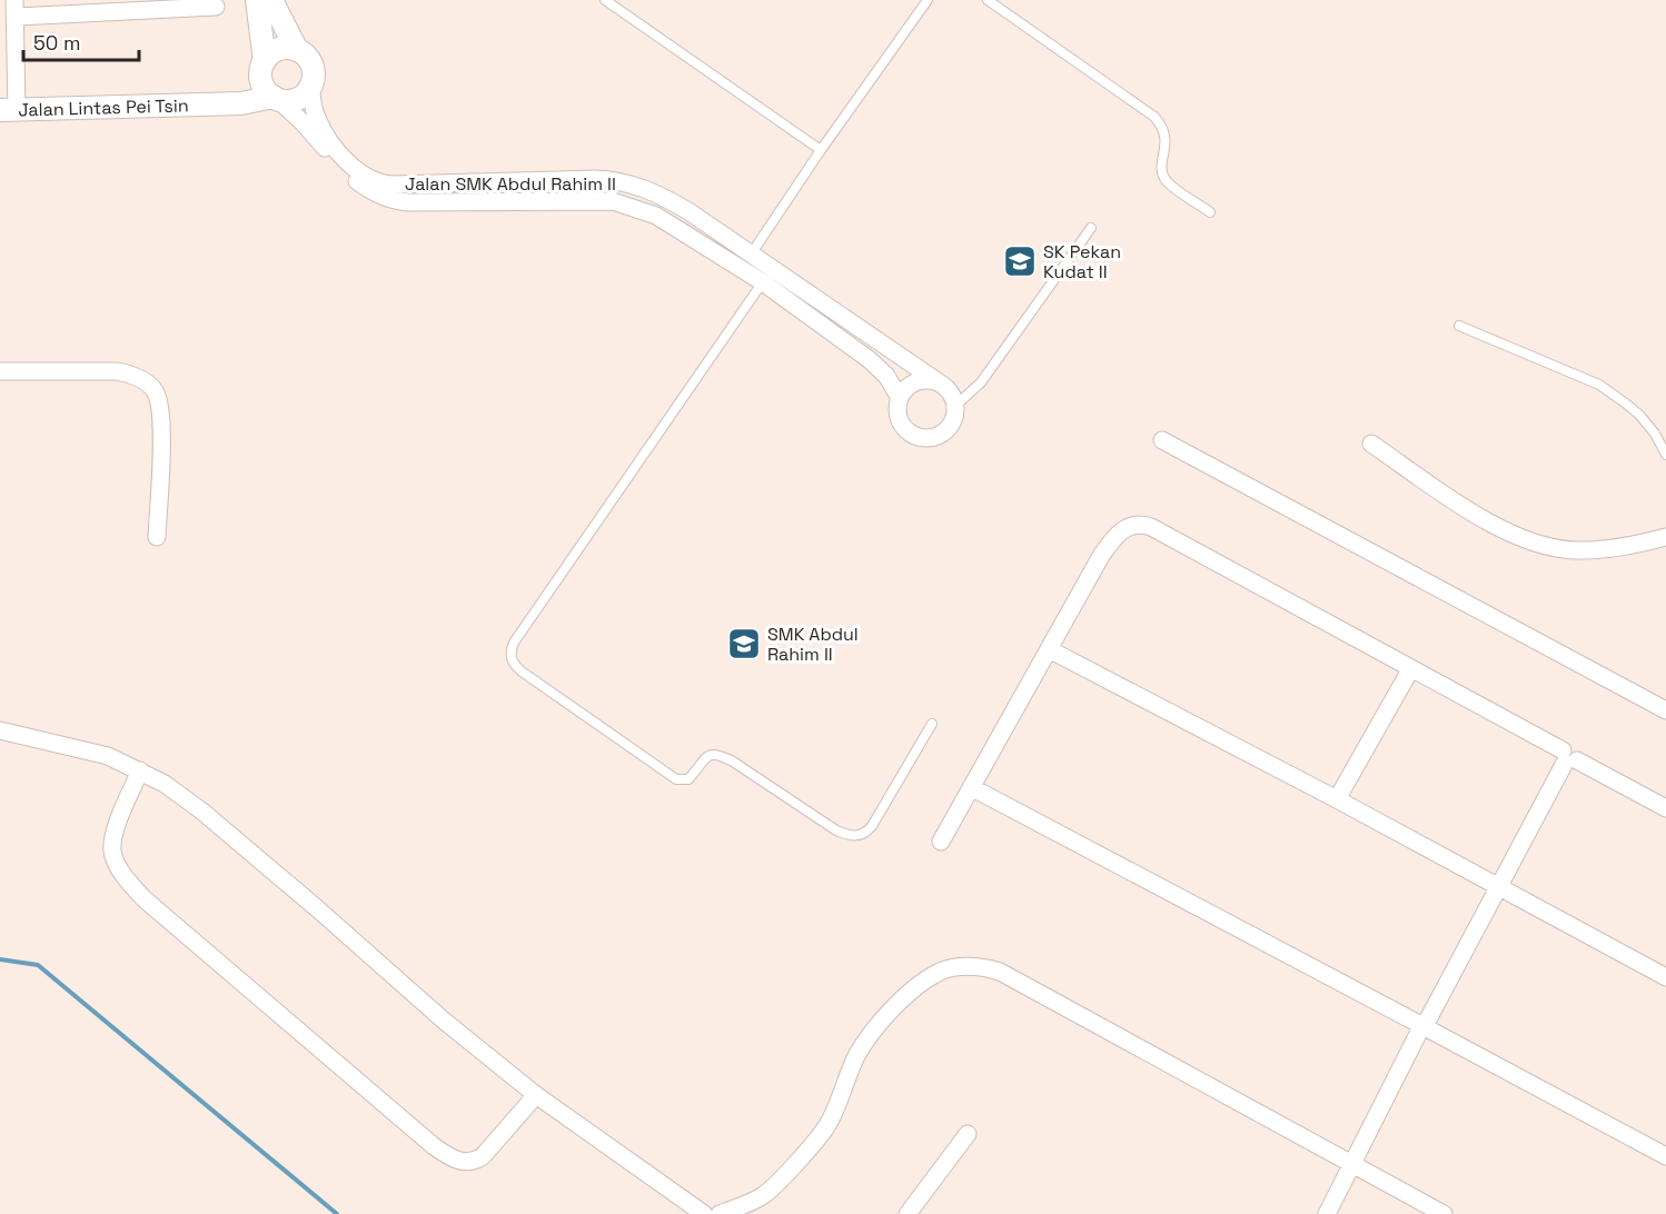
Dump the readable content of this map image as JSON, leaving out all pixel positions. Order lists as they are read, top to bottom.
{
  "streets": {
    "street": ["Jalan Lintas Pei Tsin", "Jalan SMK Abdul Rahim II"]
  },
  "crossings": [
    ["Jalan Lintas Pei Tsin", "Jalan SMK Abdul Rahim II"]
  ],
  "places": {
    "school or university": ["SK Pekan Kudat II", "SMK Abdul Rahim II"]
  },
  "scale_bar": "50 m"
}
